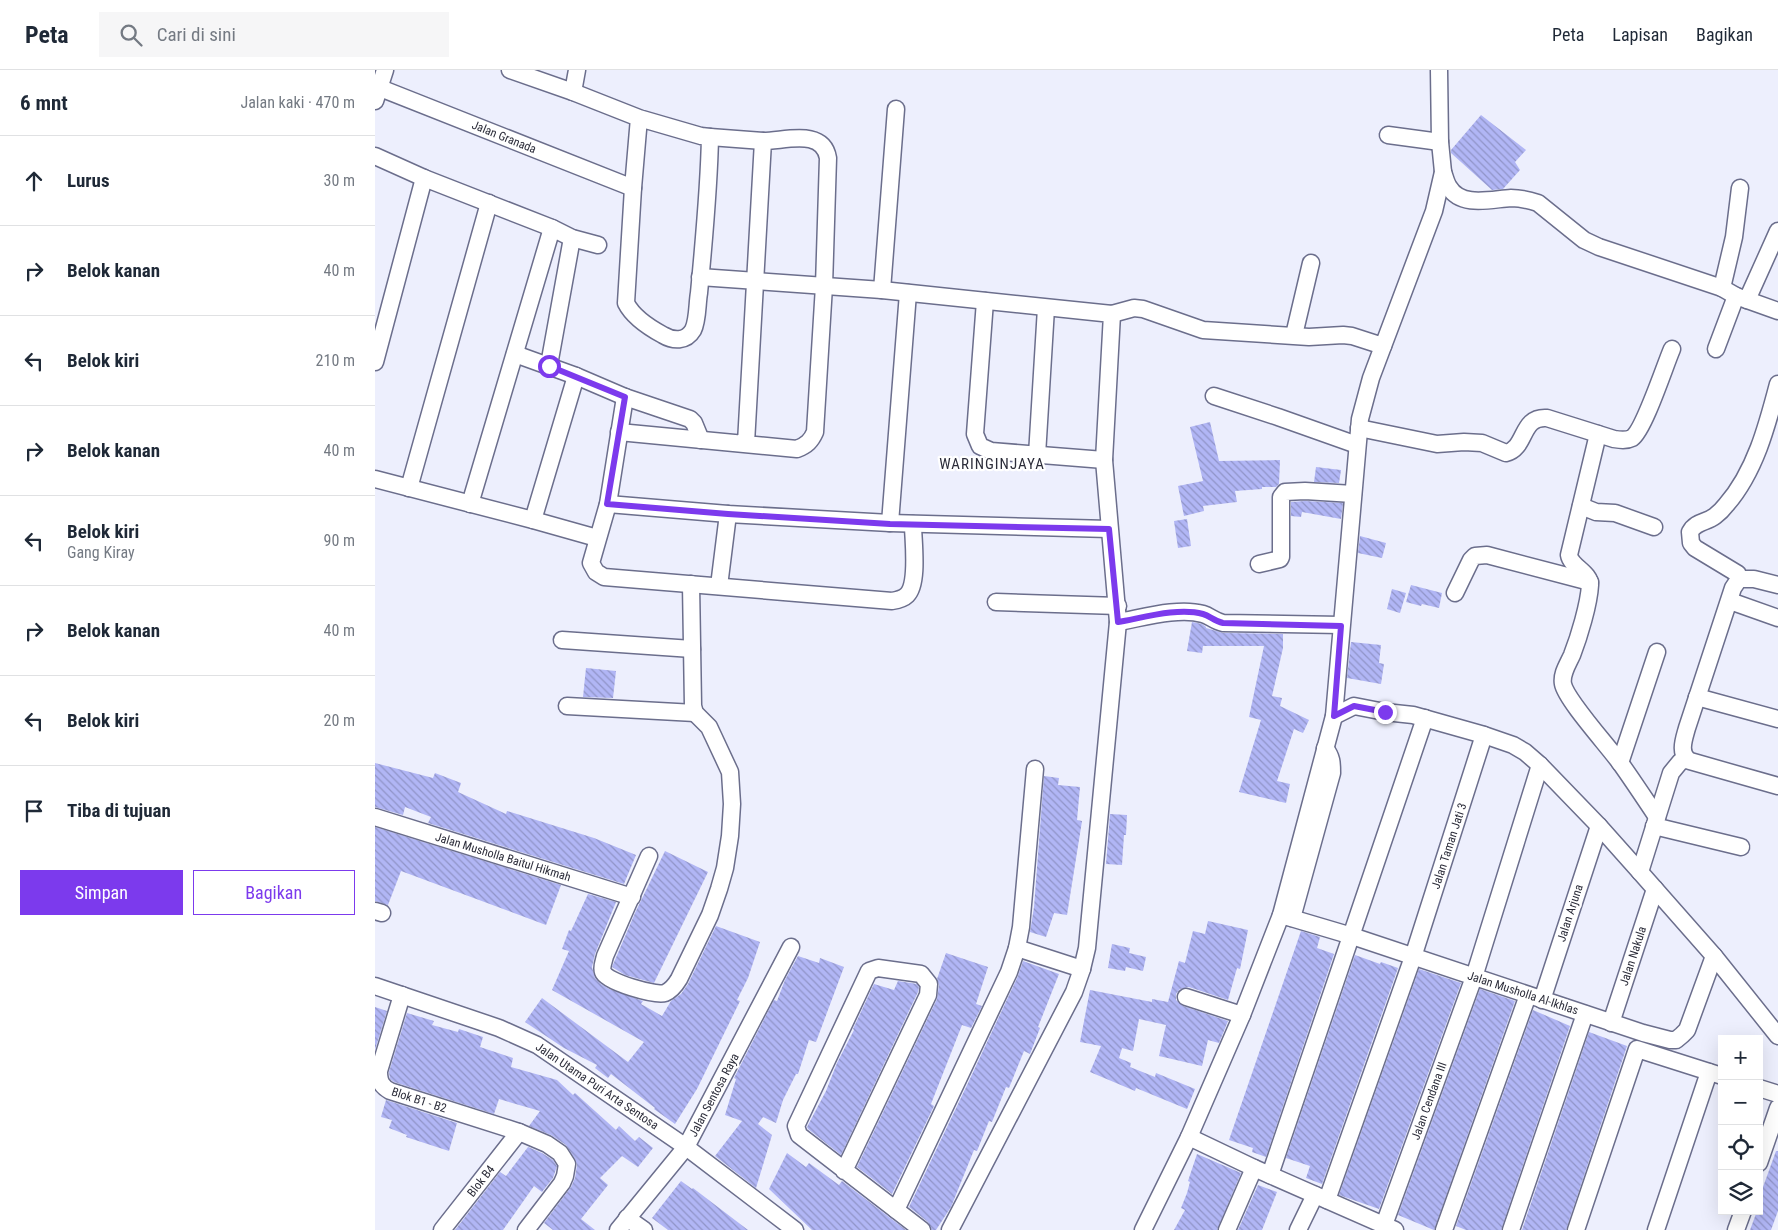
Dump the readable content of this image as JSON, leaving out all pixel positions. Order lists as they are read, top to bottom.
{
  "streets": {
    "street": [
      "Jalan Granada",
      "Jalan Taman Jati 3",
      "Jalan Musholla Baitul Hikmah",
      "Jalan Arjuna",
      "Jalan Nakula",
      "Jalan Musholla Al-Ikhlas",
      "Jalan Utama Puri Arta Sentosa",
      "Jalan Sentosa Raya",
      "Blok B1 - B2",
      "Jalan Cendana III",
      "Blok B4"
    ]
  },
  "crossings": [
    ["Jalan Taman Jati 3", "Jalan Musholla Al-Ikhlas"],
    ["Jalan Arjuna", "Jalan Musholla Al-Ikhlas"],
    ["Jalan Nakula", "Jalan Musholla Al-Ikhlas"],
    ["Jalan Musholla Al-Ikhlas", "Jalan Cendana III"],
    ["Jalan Utama Puri Arta Sentosa", "Jalan Sentosa Raya"],
    ["Jalan Utama Puri Arta Sentosa", "Blok B1 - B2"],
    ["Blok B1 - B2", "Blok B4"]
  ],
  "districts": ["WARINGINJAYA"],
  "page": {
    "header": "Peta",
    "search": "Cari di sini",
    "nav": ["Peta", "Lapisan", "Bagikan"],
    "heading": ["6 mnt", "Jalan kaki · 470 m"],
    "list": [
      ["Lurus", "30 m"],
      ["Belok kanan", "40 m"],
      ["Belok kiri", "210 m"],
      ["Belok kanan", "40 m"],
      ["Belok kiri", "Gang Kiray", "90 m"],
      ["Belok kanan", "40 m"],
      ["Belok kiri", "20 m"],
      "Tiba di tujuan"
    ],
    "buttons": ["Simpan", "Bagikan"],
    "map_buttons": ["+", "−"]
  }
}
